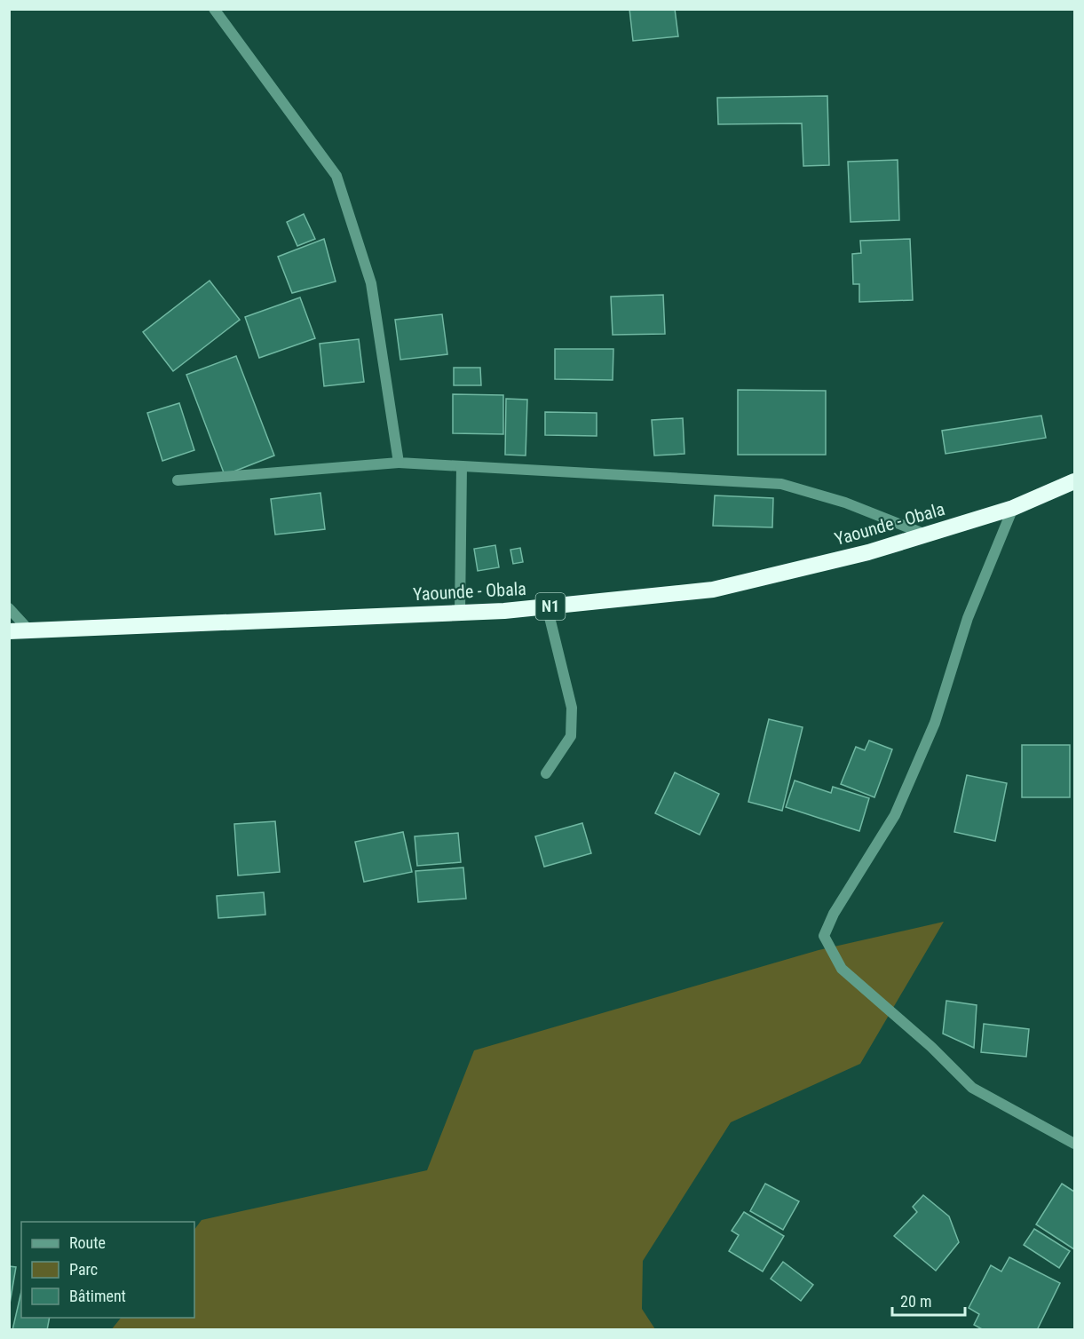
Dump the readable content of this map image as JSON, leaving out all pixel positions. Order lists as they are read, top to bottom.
{
  "streets": {
    "highway": ["Yaounde - Obala", "N1"]
  },
  "legend": ["Route", "Parc", "Bâtiment"],
  "scale_bar": "20 m"
}
